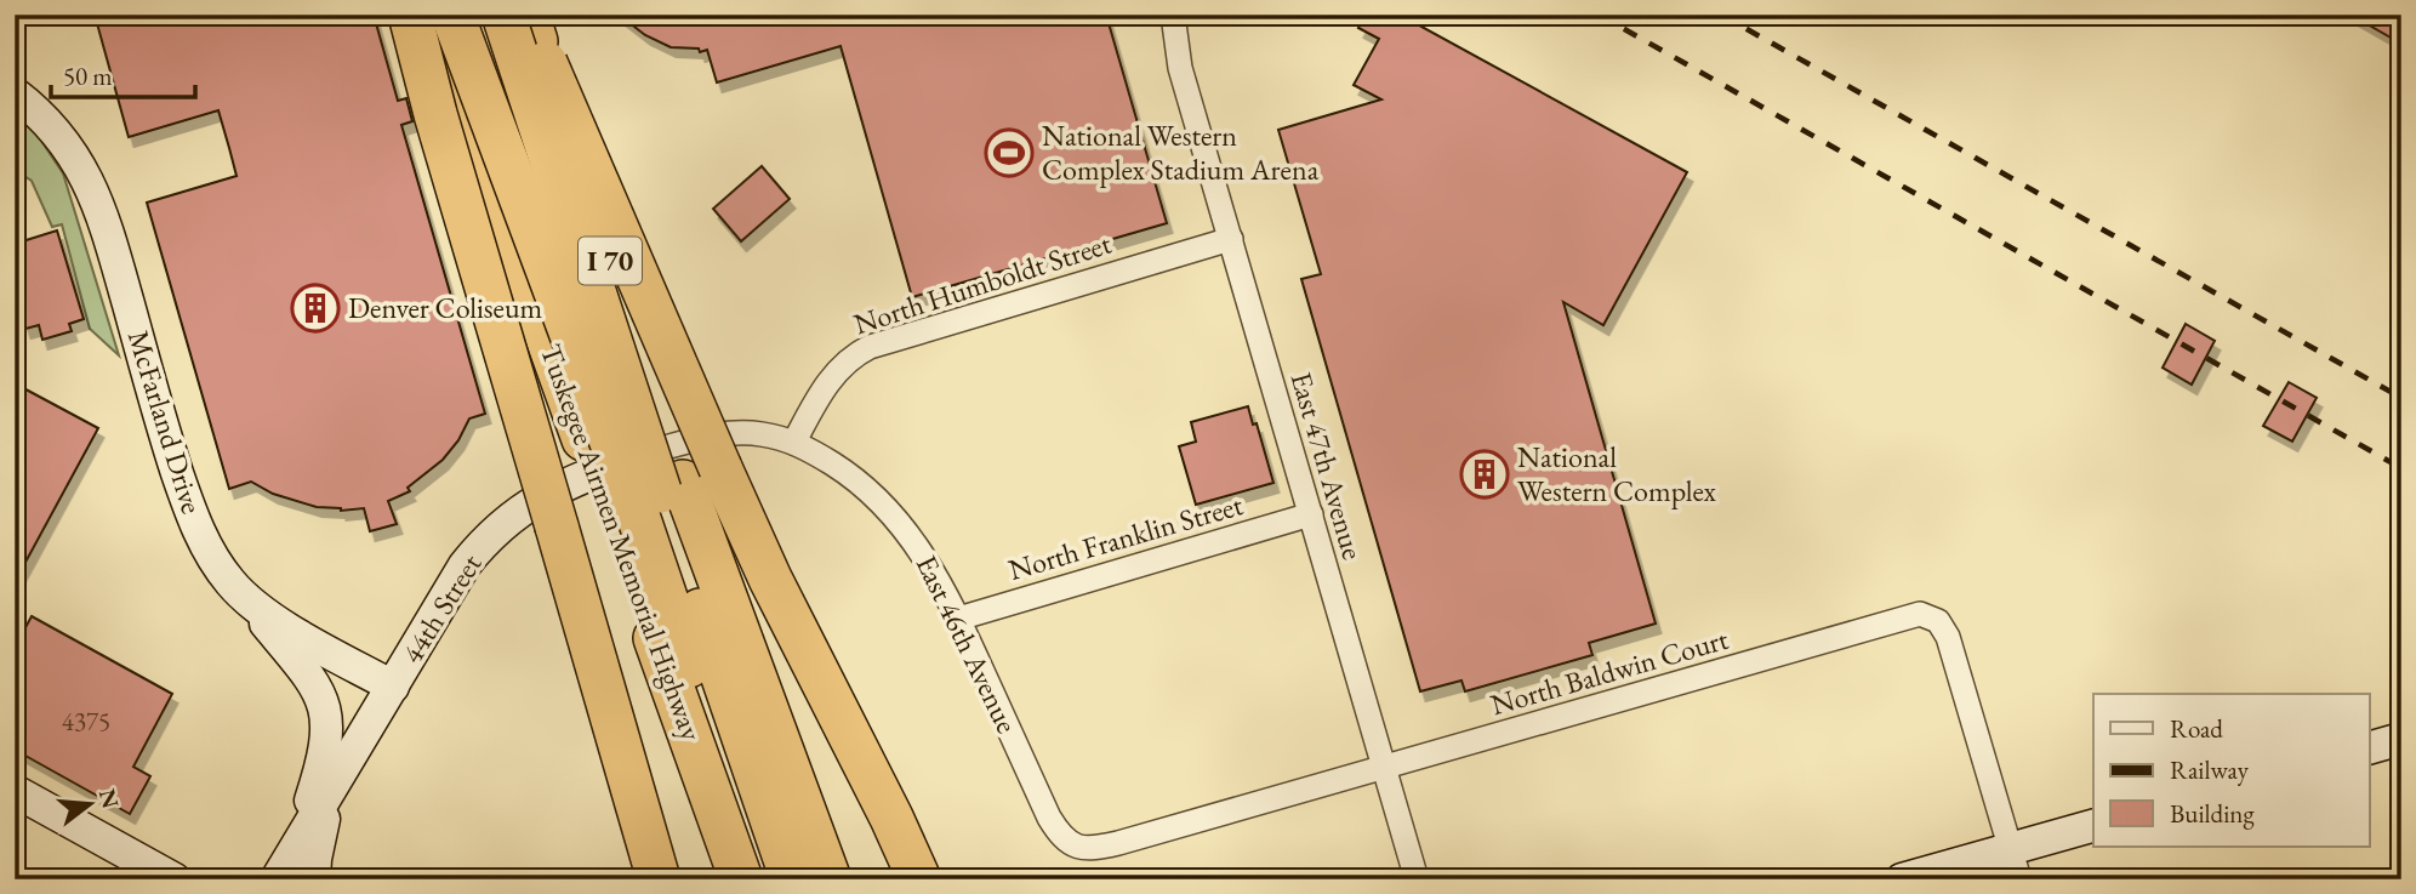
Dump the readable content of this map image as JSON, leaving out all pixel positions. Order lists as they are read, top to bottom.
{
  "streets": {
    "highway": ["Tuskegee Airmen Memorial Highway"],
    "street": [
      "North Humboldt Street",
      "McFarland Drive",
      "East 47th Avenue",
      "North Franklin Street",
      "44th Street",
      "East 46th Avenue",
      "North Baldwin Court"
    ]
  },
  "crossings": [
    ["North Humboldt Street", "East 47th Avenue"],
    ["North Humboldt Street", "44th Street"],
    ["North Humboldt Street", "East 46th Avenue"],
    ["McFarland Drive", "44th Street"],
    ["East 47th Avenue", "North Franklin Street"],
    ["East 47th Avenue", "North Baldwin Court"],
    ["North Franklin Street", "East 46th Avenue"],
    ["Tuskegee Airmen Memorial Highway", "44th Street"],
    ["44th Street", "East 46th Avenue"],
    ["East 46th Avenue", "North Baldwin Court"]
  ],
  "places": {
    "sports": ["National Western Complex Stadium Arena"],
    "building": ["Denver Coliseum", "National Western Complex"]
  },
  "house_numbers": ["4375"],
  "legend": ["Road", "Railway", "Building"],
  "scale_bar": "50 m",
  "north": "right"
}
